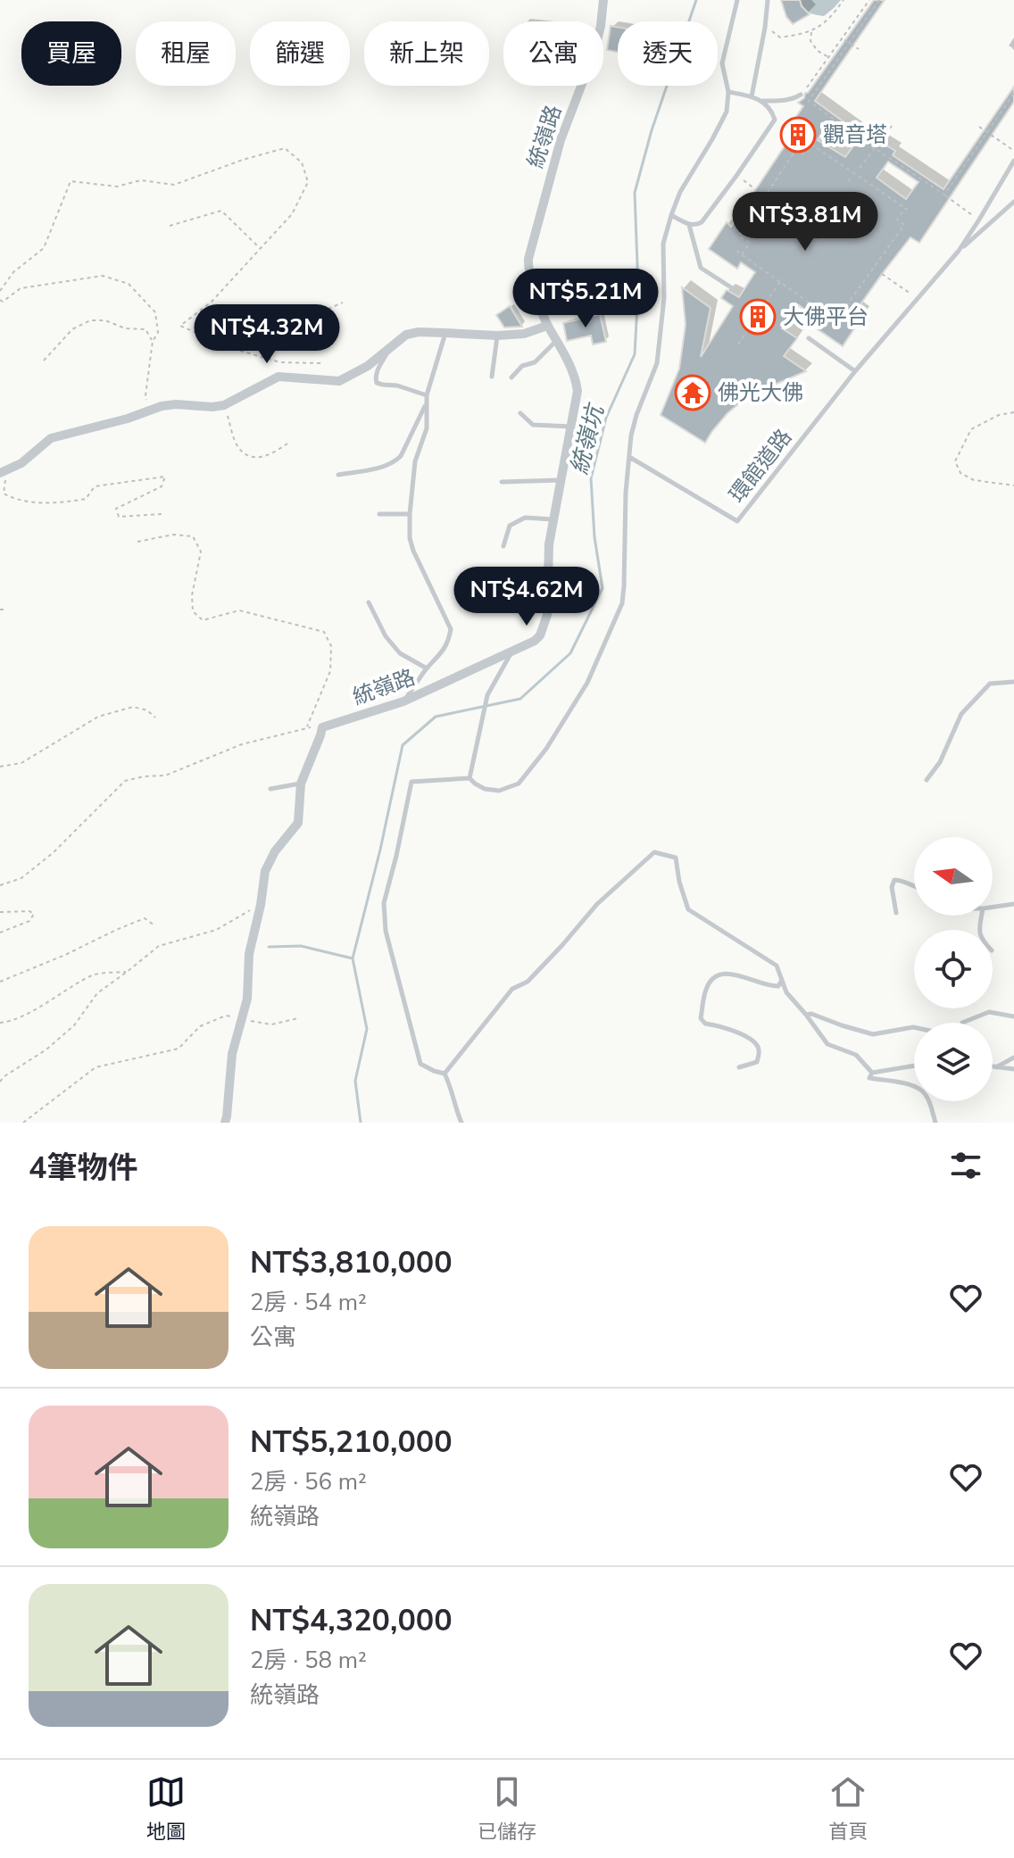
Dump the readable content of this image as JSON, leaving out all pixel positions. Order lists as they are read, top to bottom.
{
  "streets": {
    "street": ["統嶺路"],
    "lane": ["環館道路"]
  },
  "water": ["統嶺坑"],
  "places": {
    "building": ["觀音塔", "大佛平台"],
    "temple": ["佛光大佛"]
  },
  "north": "left",
  "page": {
    "chip": [
      "買屋",
      "租屋",
      "篩選",
      "新上架",
      "公寓",
      "透天"
    ],
    "price": [
      "NT$3.81M",
      "NT$5.21M",
      "NT$4.32M",
      "NT$4.62M"
    ],
    "heading": "4筆物件",
    "list": [
      {
        "name": "NT$3,810,000",
        "note": "2房 · 54 m² · 公寓"
      },
      {
        "name": "NT$5,210,000",
        "note": "2房 · 56 m² · 統嶺路"
      },
      {
        "name": "NT$4,320,000",
        "note": "2房 · 58 m² · 統嶺路"
      }
    ],
    "tabs": ["地圖", "已儲存", "首頁"]
  }
}
